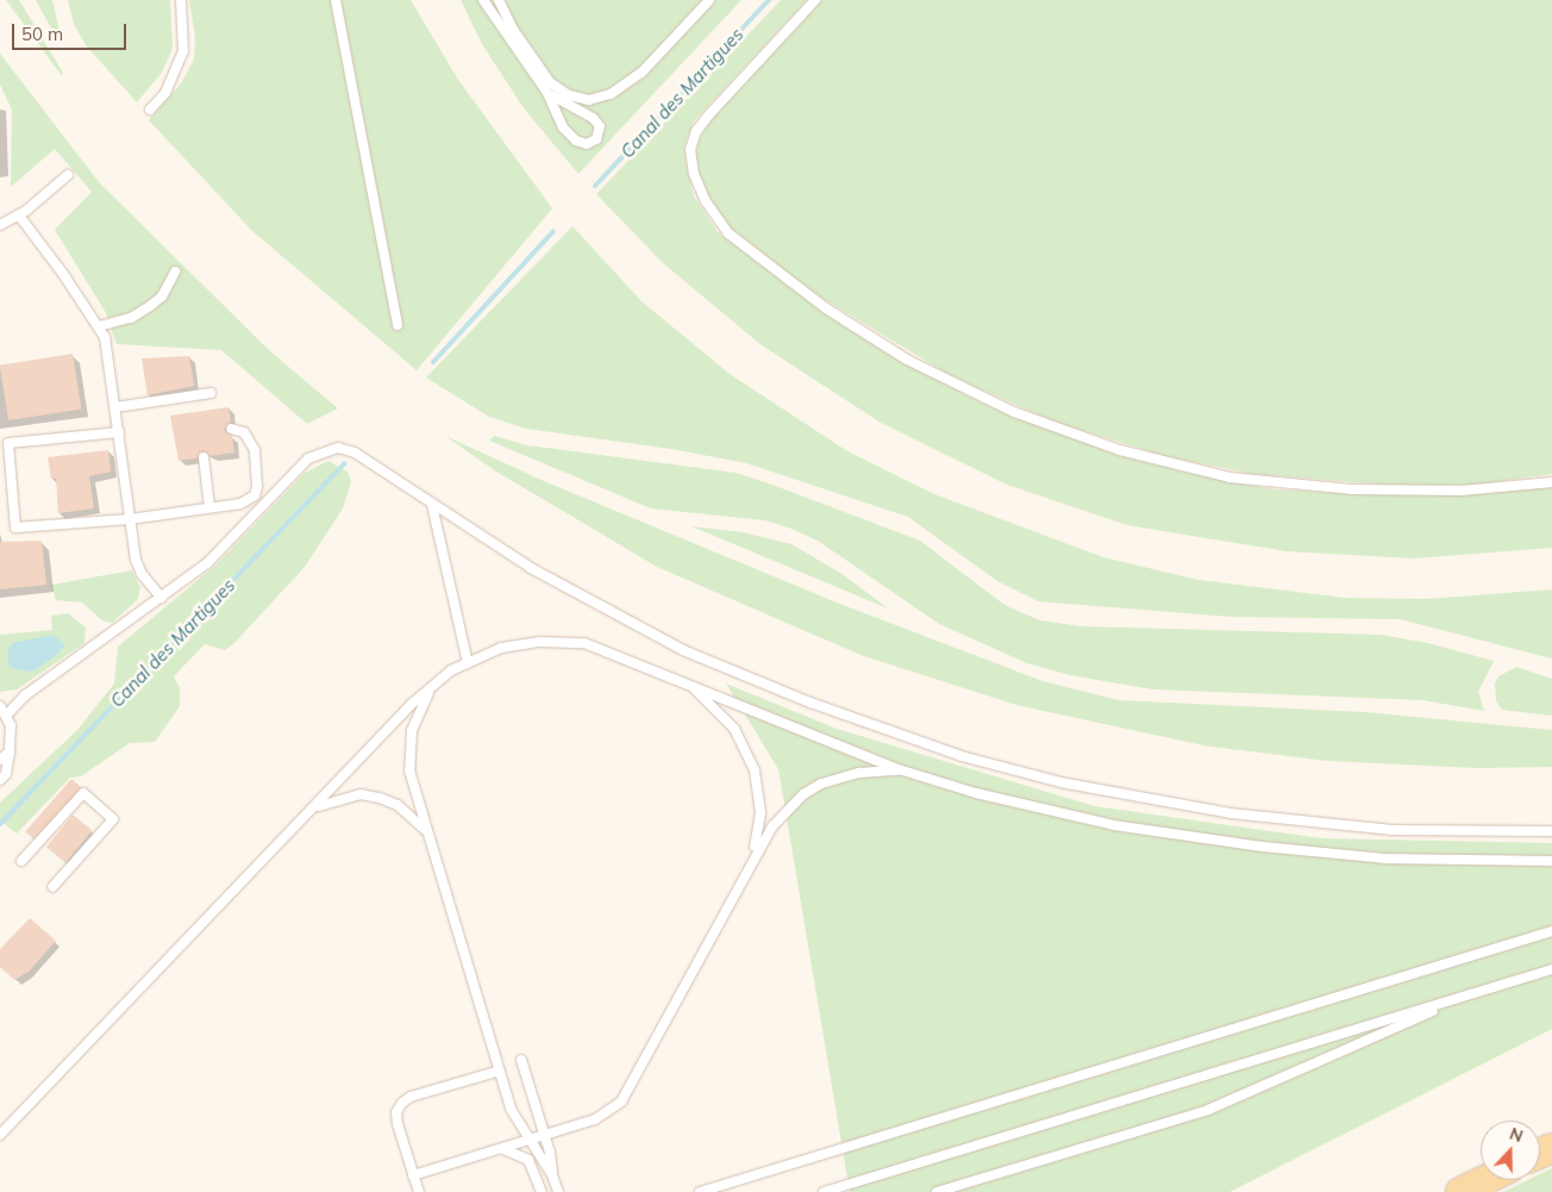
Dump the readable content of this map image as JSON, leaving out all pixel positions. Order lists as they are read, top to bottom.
{
  "water": ["Canal des Martigues"],
  "scale_bar": "50 m",
  "north": "top"
}
